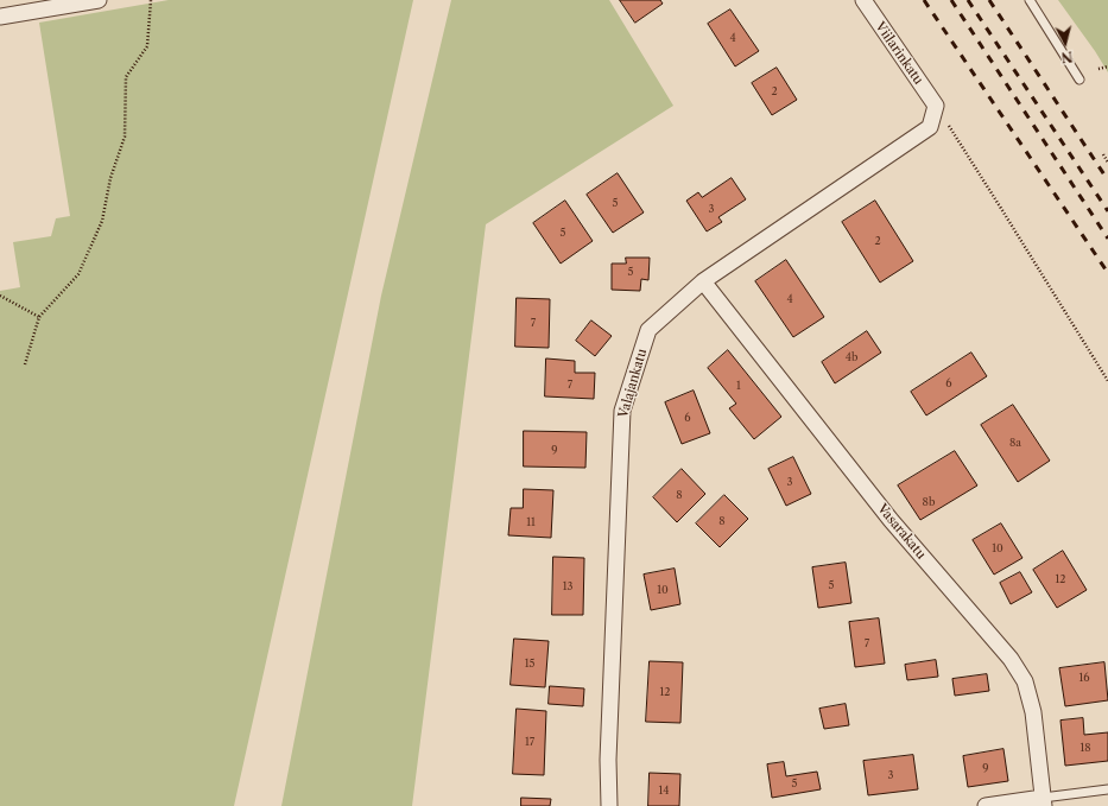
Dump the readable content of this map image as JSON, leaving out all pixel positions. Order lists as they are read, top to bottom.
{
  "streets": {
    "street": ["Viilarinkatu", "Valajankatu", "Vasarakatu"]
  },
  "crossings": [
    ["Viilarinkatu", "Valajankatu"],
    ["Valajankatu", "Vasarakatu"]
  ],
  "house_numbers": [
    "4",
    "2",
    "5",
    "3",
    "5",
    "2",
    "5",
    "4",
    "7",
    "4b",
    "6",
    "7",
    "1",
    "6",
    "8a",
    "9",
    "3",
    "8",
    "8b",
    "8",
    "11",
    "10",
    "12",
    "5",
    "13",
    "10",
    "7",
    "15",
    "16",
    "12",
    "17",
    "18",
    "9",
    "3",
    "5",
    "14"
  ],
  "north": "bottom"
}
